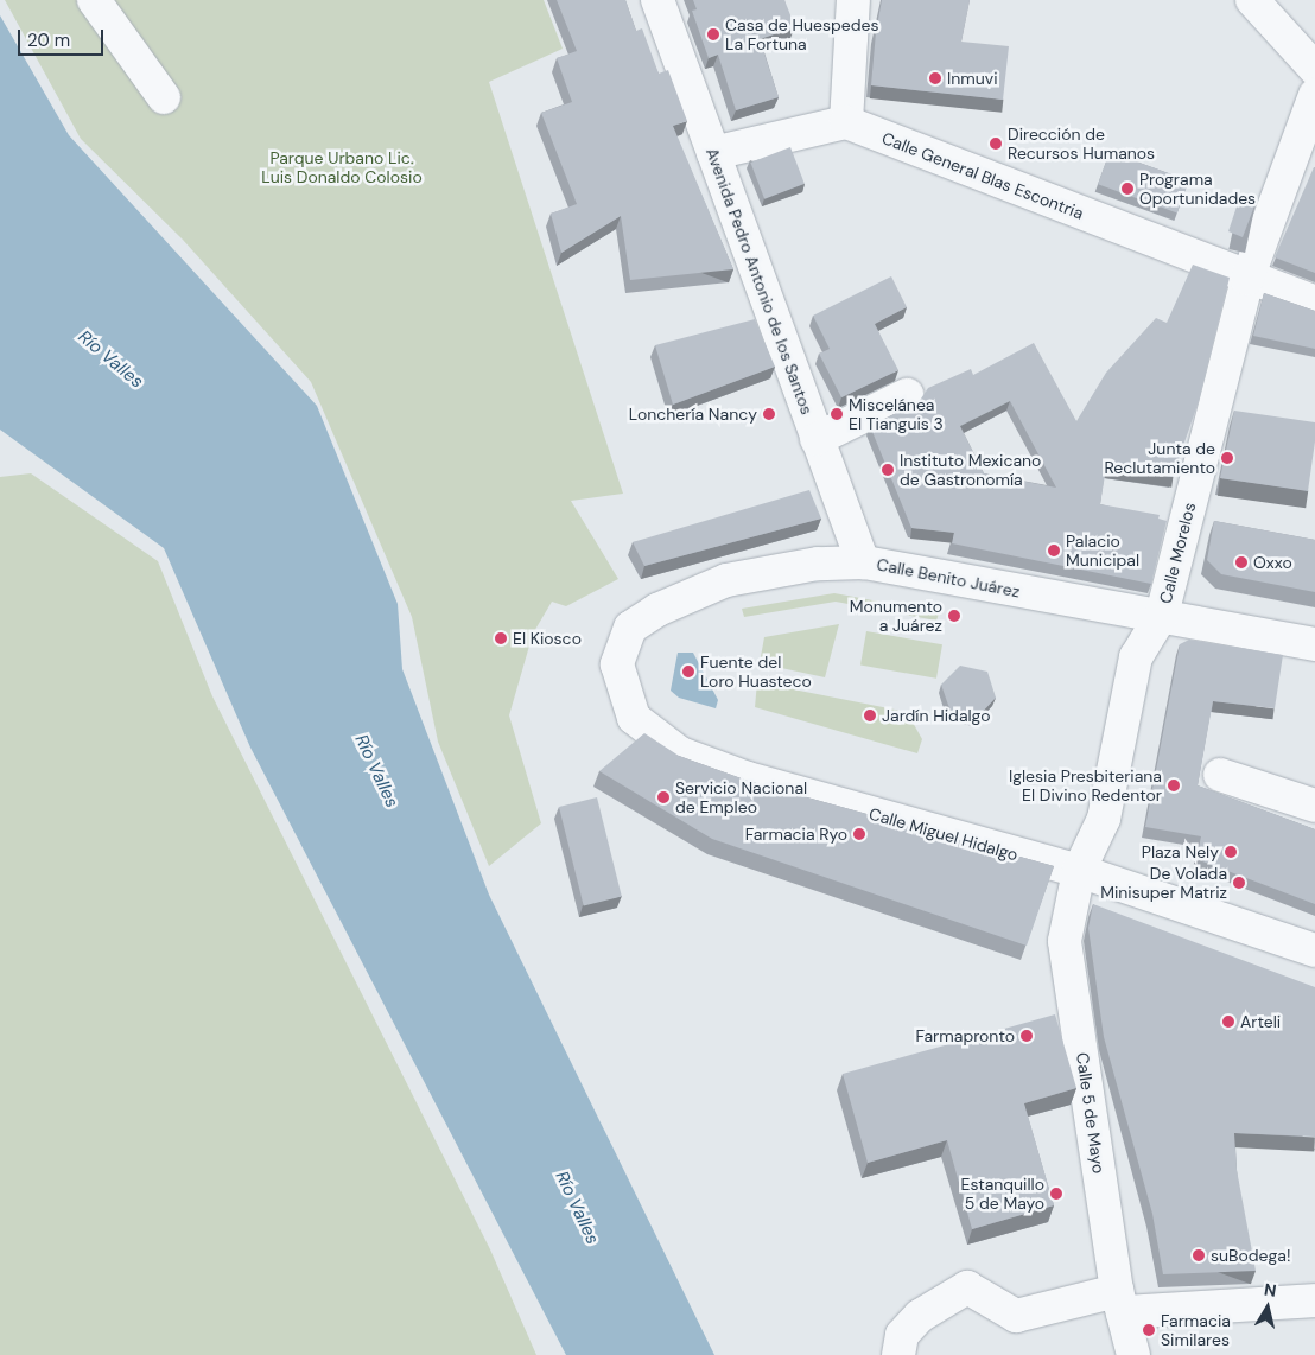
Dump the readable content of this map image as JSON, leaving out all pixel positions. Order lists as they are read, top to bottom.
{
  "streets": {
    "street": [
      "Calle General Blas Escontria",
      "Avenida Pedro Antonio de los Santos",
      "Calle Morelos",
      "Calle Benito Juárez",
      "Calle Miguel Hidalgo",
      "Calle 5 de Mayo"
    ]
  },
  "crossings": [
    ["Calle General Blas Escontria", "Calle Morelos"],
    ["Avenida Pedro Antonio de los Santos", "Calle Benito Juárez"],
    ["Calle Morelos", "Calle Benito Juárez"],
    ["Calle Morelos", "Calle Miguel Hidalgo"],
    ["Calle Morelos", "Calle 5 de Mayo"],
    ["Calle Benito Juárez", "Calle Miguel Hidalgo"],
    ["Calle Miguel Hidalgo", "Calle 5 de Mayo"]
  ],
  "water": ["Río Valles"],
  "parks": ["Parque Urbano Lic. Luis Donaldo Colosio"],
  "places": [
    "Casa de Huespedes La Fortuna",
    "Inmuvi",
    "Dirección de Recursos Humanos",
    "Programa Oportunidades",
    "Lonchería Nancy",
    "Miscelánea El Tianguis 3",
    "Junta de Reclutamiento",
    "Instituto Mexicano de Gastronomía",
    "Palacio Municipal",
    "Oxxo",
    "Monumento a Juárez",
    "El Kiosco",
    "Fuente del Loro Huasteco",
    "Jardín Hidalgo",
    "Iglesia Presbiteriana El Divino Redentor",
    "Servicio Nacional de Empleo",
    "Farmacia Ryo",
    "Plaza Nely",
    "De Volada Minisuper Matriz",
    "Arteli",
    "Farmapronto",
    "Estanquillo 5 de Mayo",
    "suBodega!",
    "Farmacia Similares"
  ],
  "scale_bar": "20 m",
  "north": "top"
}
